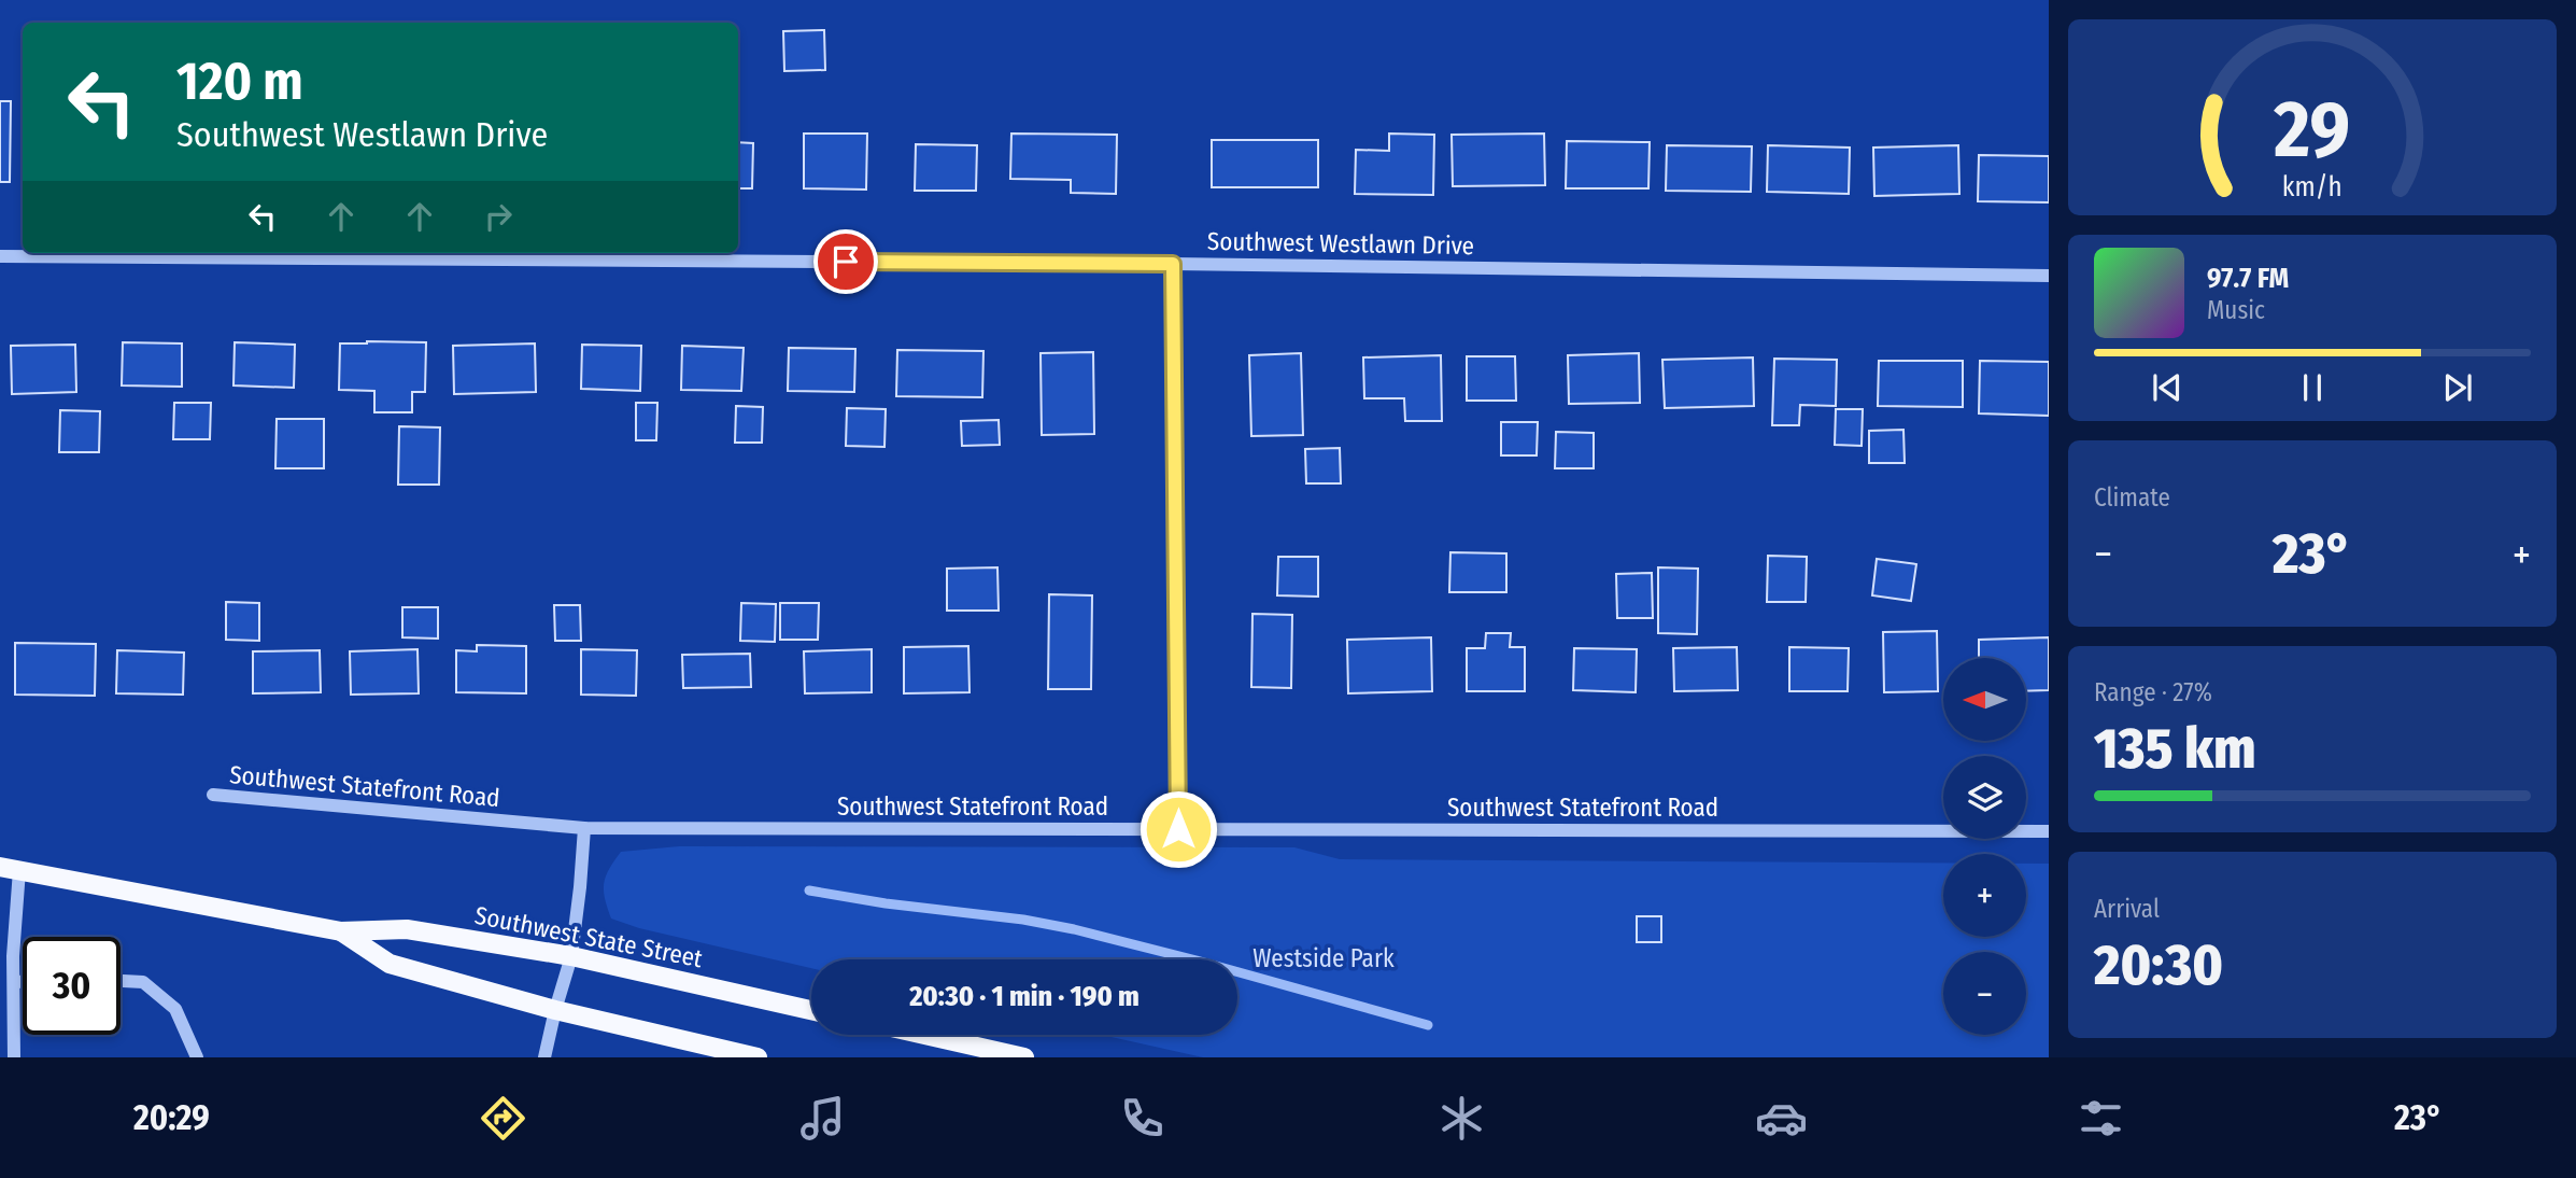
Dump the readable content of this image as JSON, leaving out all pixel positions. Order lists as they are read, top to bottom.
{
  "streets": {
    "main road": ["Southwest State Street"],
    "street": ["Southwest Westlawn Drive", "Southwest Statefront Road"]
  },
  "parks": ["Westside Park"],
  "north": "left",
  "page": {
    "turn": ["120 m", "Southwest Westlawn Drive"],
    "song": ["97.7 FM", "Music"],
    "tile": [
      "Climate",
      ["Range · 27%", "135 km"],
      ["Arrival", "20:30"]
    ],
    "heat": ["−", "23°", "+"],
    "map_buttons": ["+", "−"],
    "limit": "30",
    "trip": "20:30 · 1 min · 190 m",
    "tabs": ["20:29", "23°"],
    "gauge": ["29", "km/h"]
  }
}
